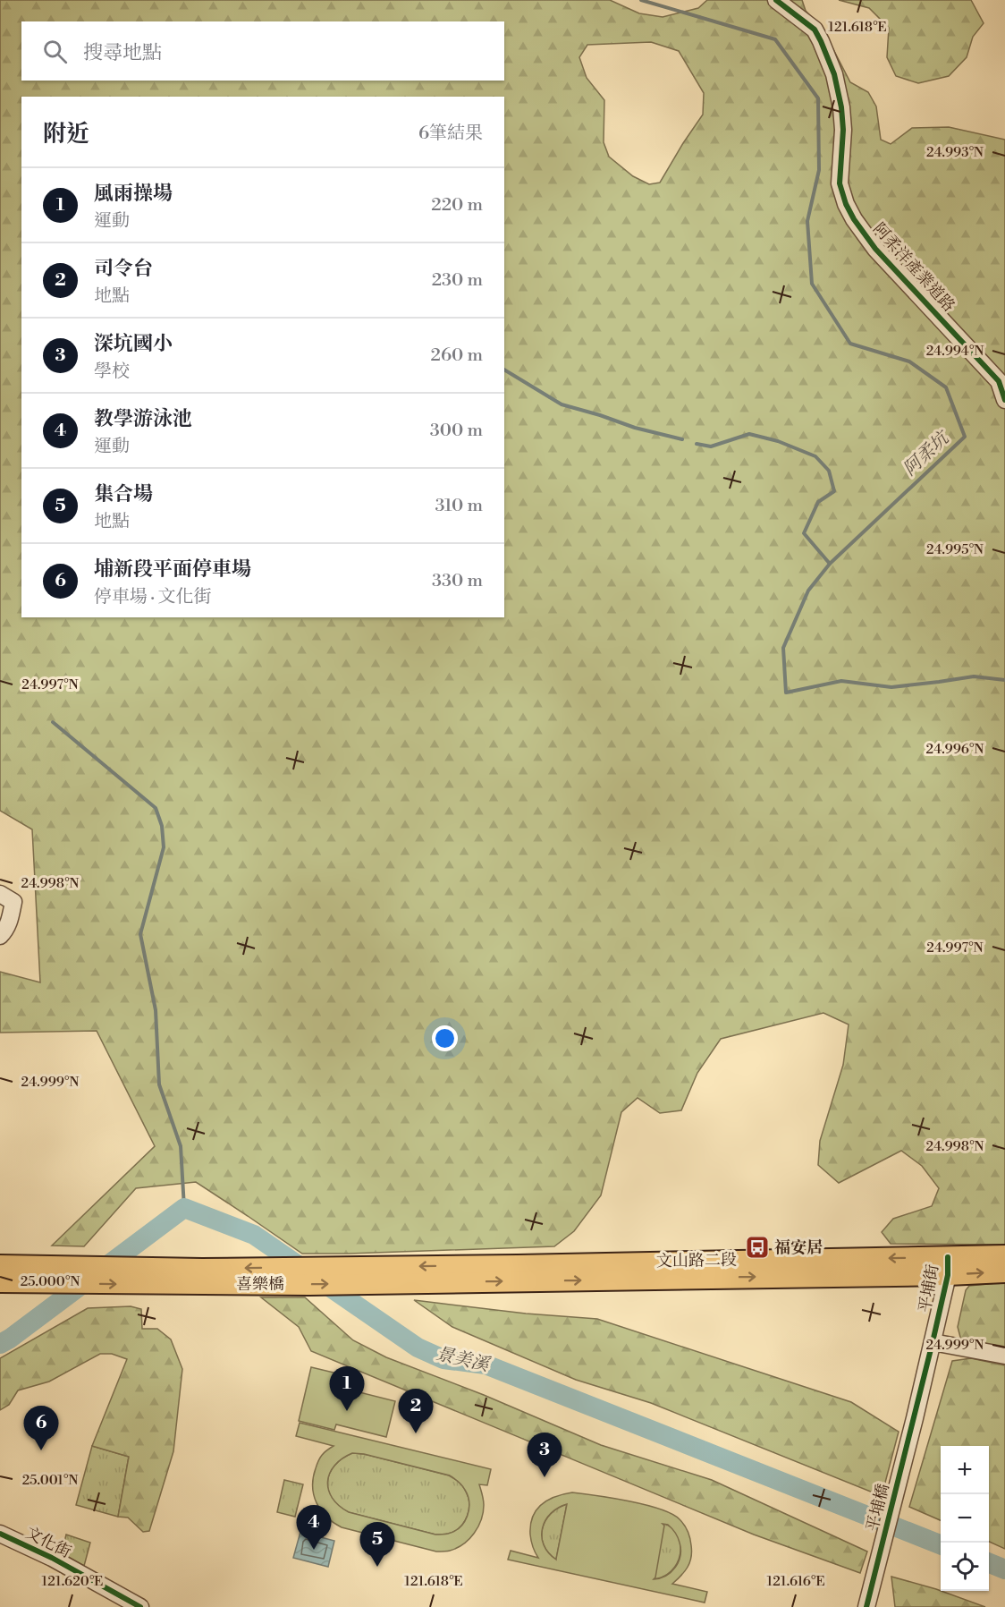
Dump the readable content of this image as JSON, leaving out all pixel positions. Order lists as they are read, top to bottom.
{
  "streets": {
    "main road": ["文山路二段", "喜樂橋"],
    "street": [
      "阿柔洋產業道路",
      "平埔街",
      "平埔橋",
      "文化街"
    ]
  },
  "crossings": [
    ["文山路二段", "喜樂橋"],
    ["文山路二段", "平埔街"],
    ["平埔街", "平埔橋"]
  ],
  "water": ["阿柔坑", "景美溪"],
  "places": {
    "bus stop": ["福安居"]
  },
  "page": {
    "search": "搜尋地點",
    "heading": ["附近", "6筆結果"],
    "list": [
      {
        "mark": "1",
        "name": "風雨操場",
        "note": "運動",
        "value": "220 m"
      },
      {
        "mark": "2",
        "name": "司令台",
        "note": "地點",
        "value": "230 m"
      },
      {
        "mark": "3",
        "name": "深坑國小",
        "note": "學校",
        "value": "260 m"
      },
      {
        "mark": "4",
        "name": "教學游泳池",
        "note": "運動",
        "value": "300 m"
      },
      {
        "mark": "5",
        "name": "集合場",
        "note": "地點",
        "value": "310 m"
      },
      {
        "mark": "6",
        "name": "埔新段平面停車場",
        "note": "停車場 · 文化街",
        "value": "330 m"
      }
    ],
    "pins": [
      "1",
      "2",
      "6",
      "3",
      "4",
      "5"
    ],
    "map_buttons": ["+", "−"]
  },
  "coordinates": [
    "121.618°E",
    "24.993°N",
    "24.994°N",
    "24.995°N",
    "24.997°N",
    "24.996°N",
    "24.998°N",
    "24.999°N",
    "25.000°N",
    "25.001°N",
    "121.620°E",
    "121.616°E"
  ]
}
